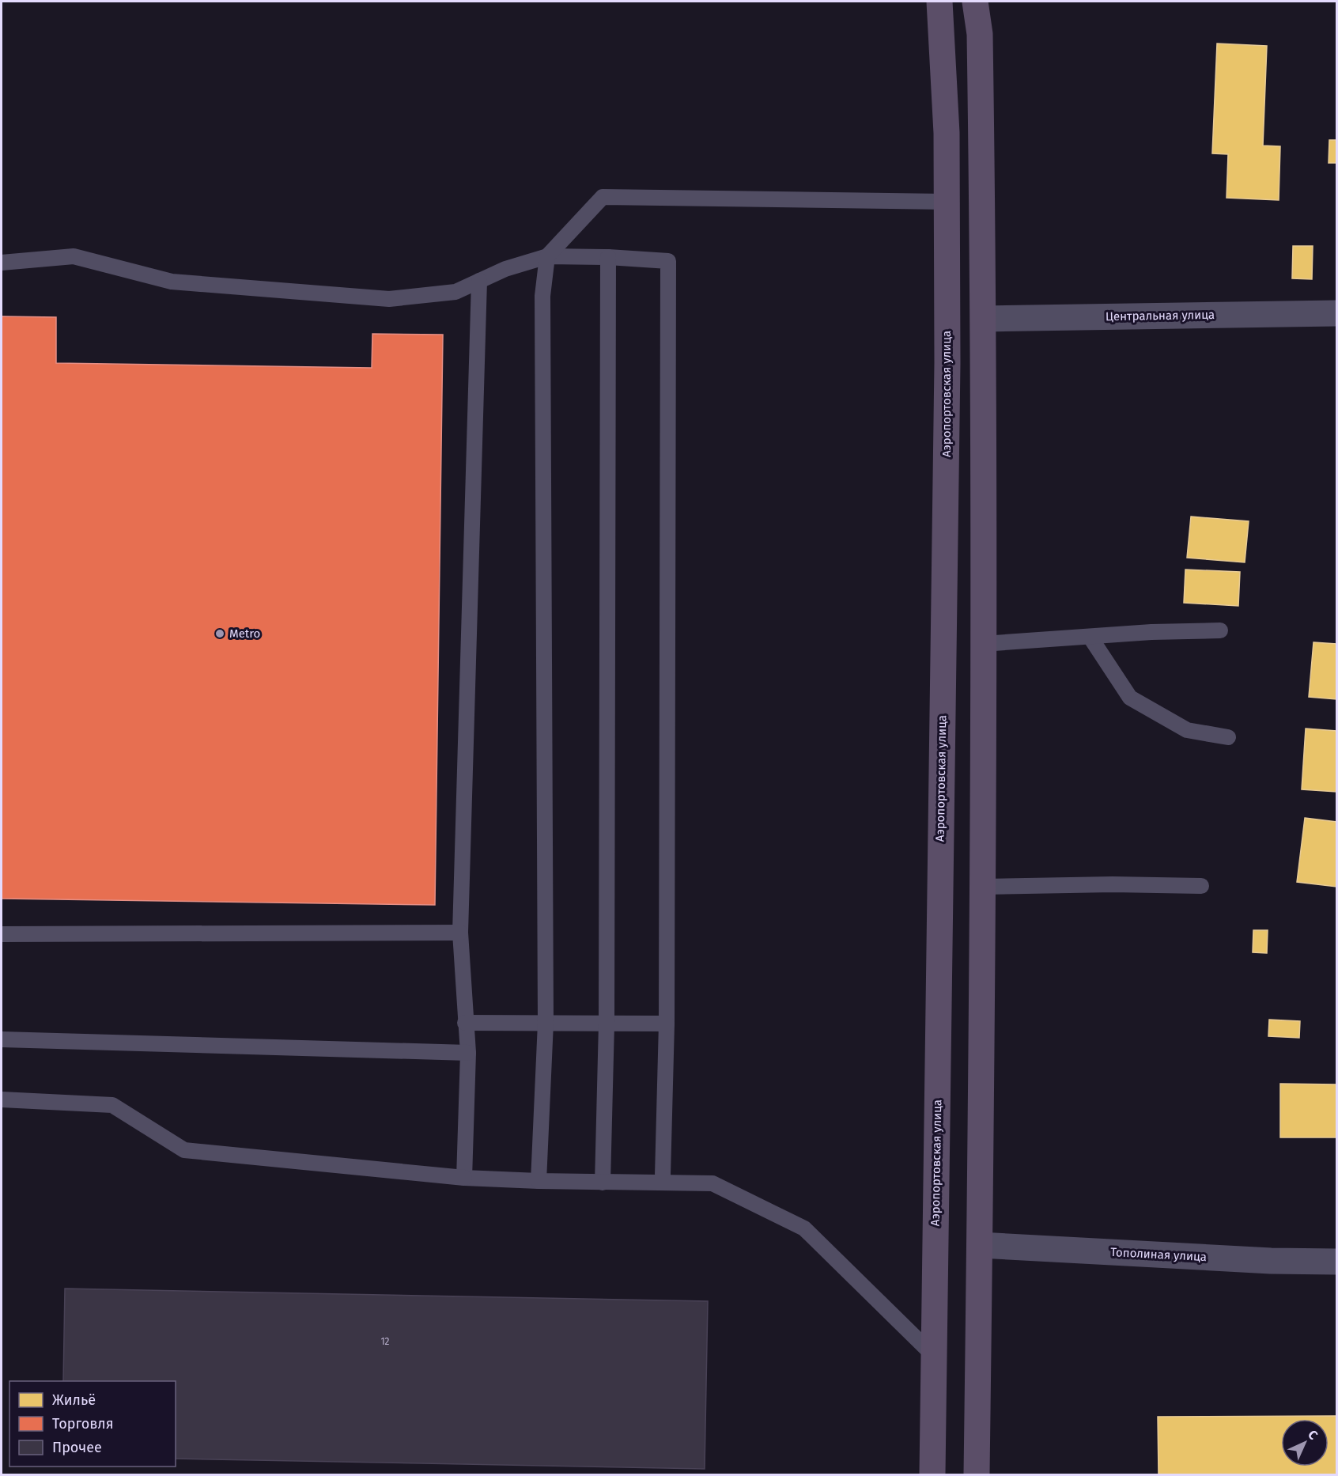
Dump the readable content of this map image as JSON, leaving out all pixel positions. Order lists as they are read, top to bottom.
{
  "streets": {
    "main road": ["Аэропортовская улица"],
    "street": ["Центральная улица", "Тополиная улица"]
  },
  "places": ["Metro"],
  "house_numbers": ["12"],
  "legend": ["Жильё", "Торговля", "Прочее"],
  "north": "top right"
}
